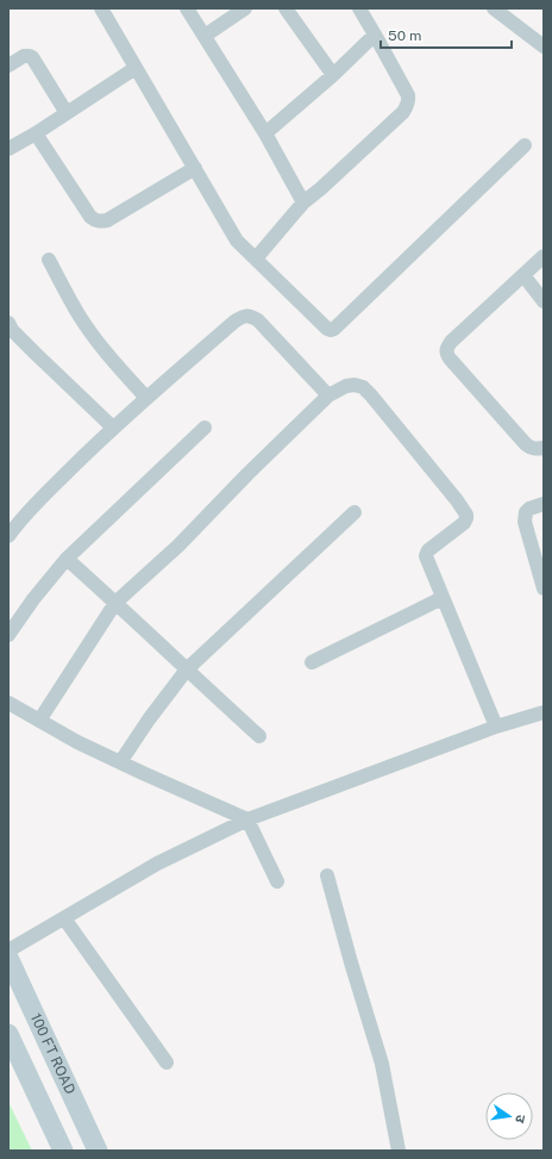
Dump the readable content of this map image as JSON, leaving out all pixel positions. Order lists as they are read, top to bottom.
{
  "streets": {
    "main road": ["100 FT ROAD"]
  },
  "scale_bar": "50 m",
  "north": "right"
}
